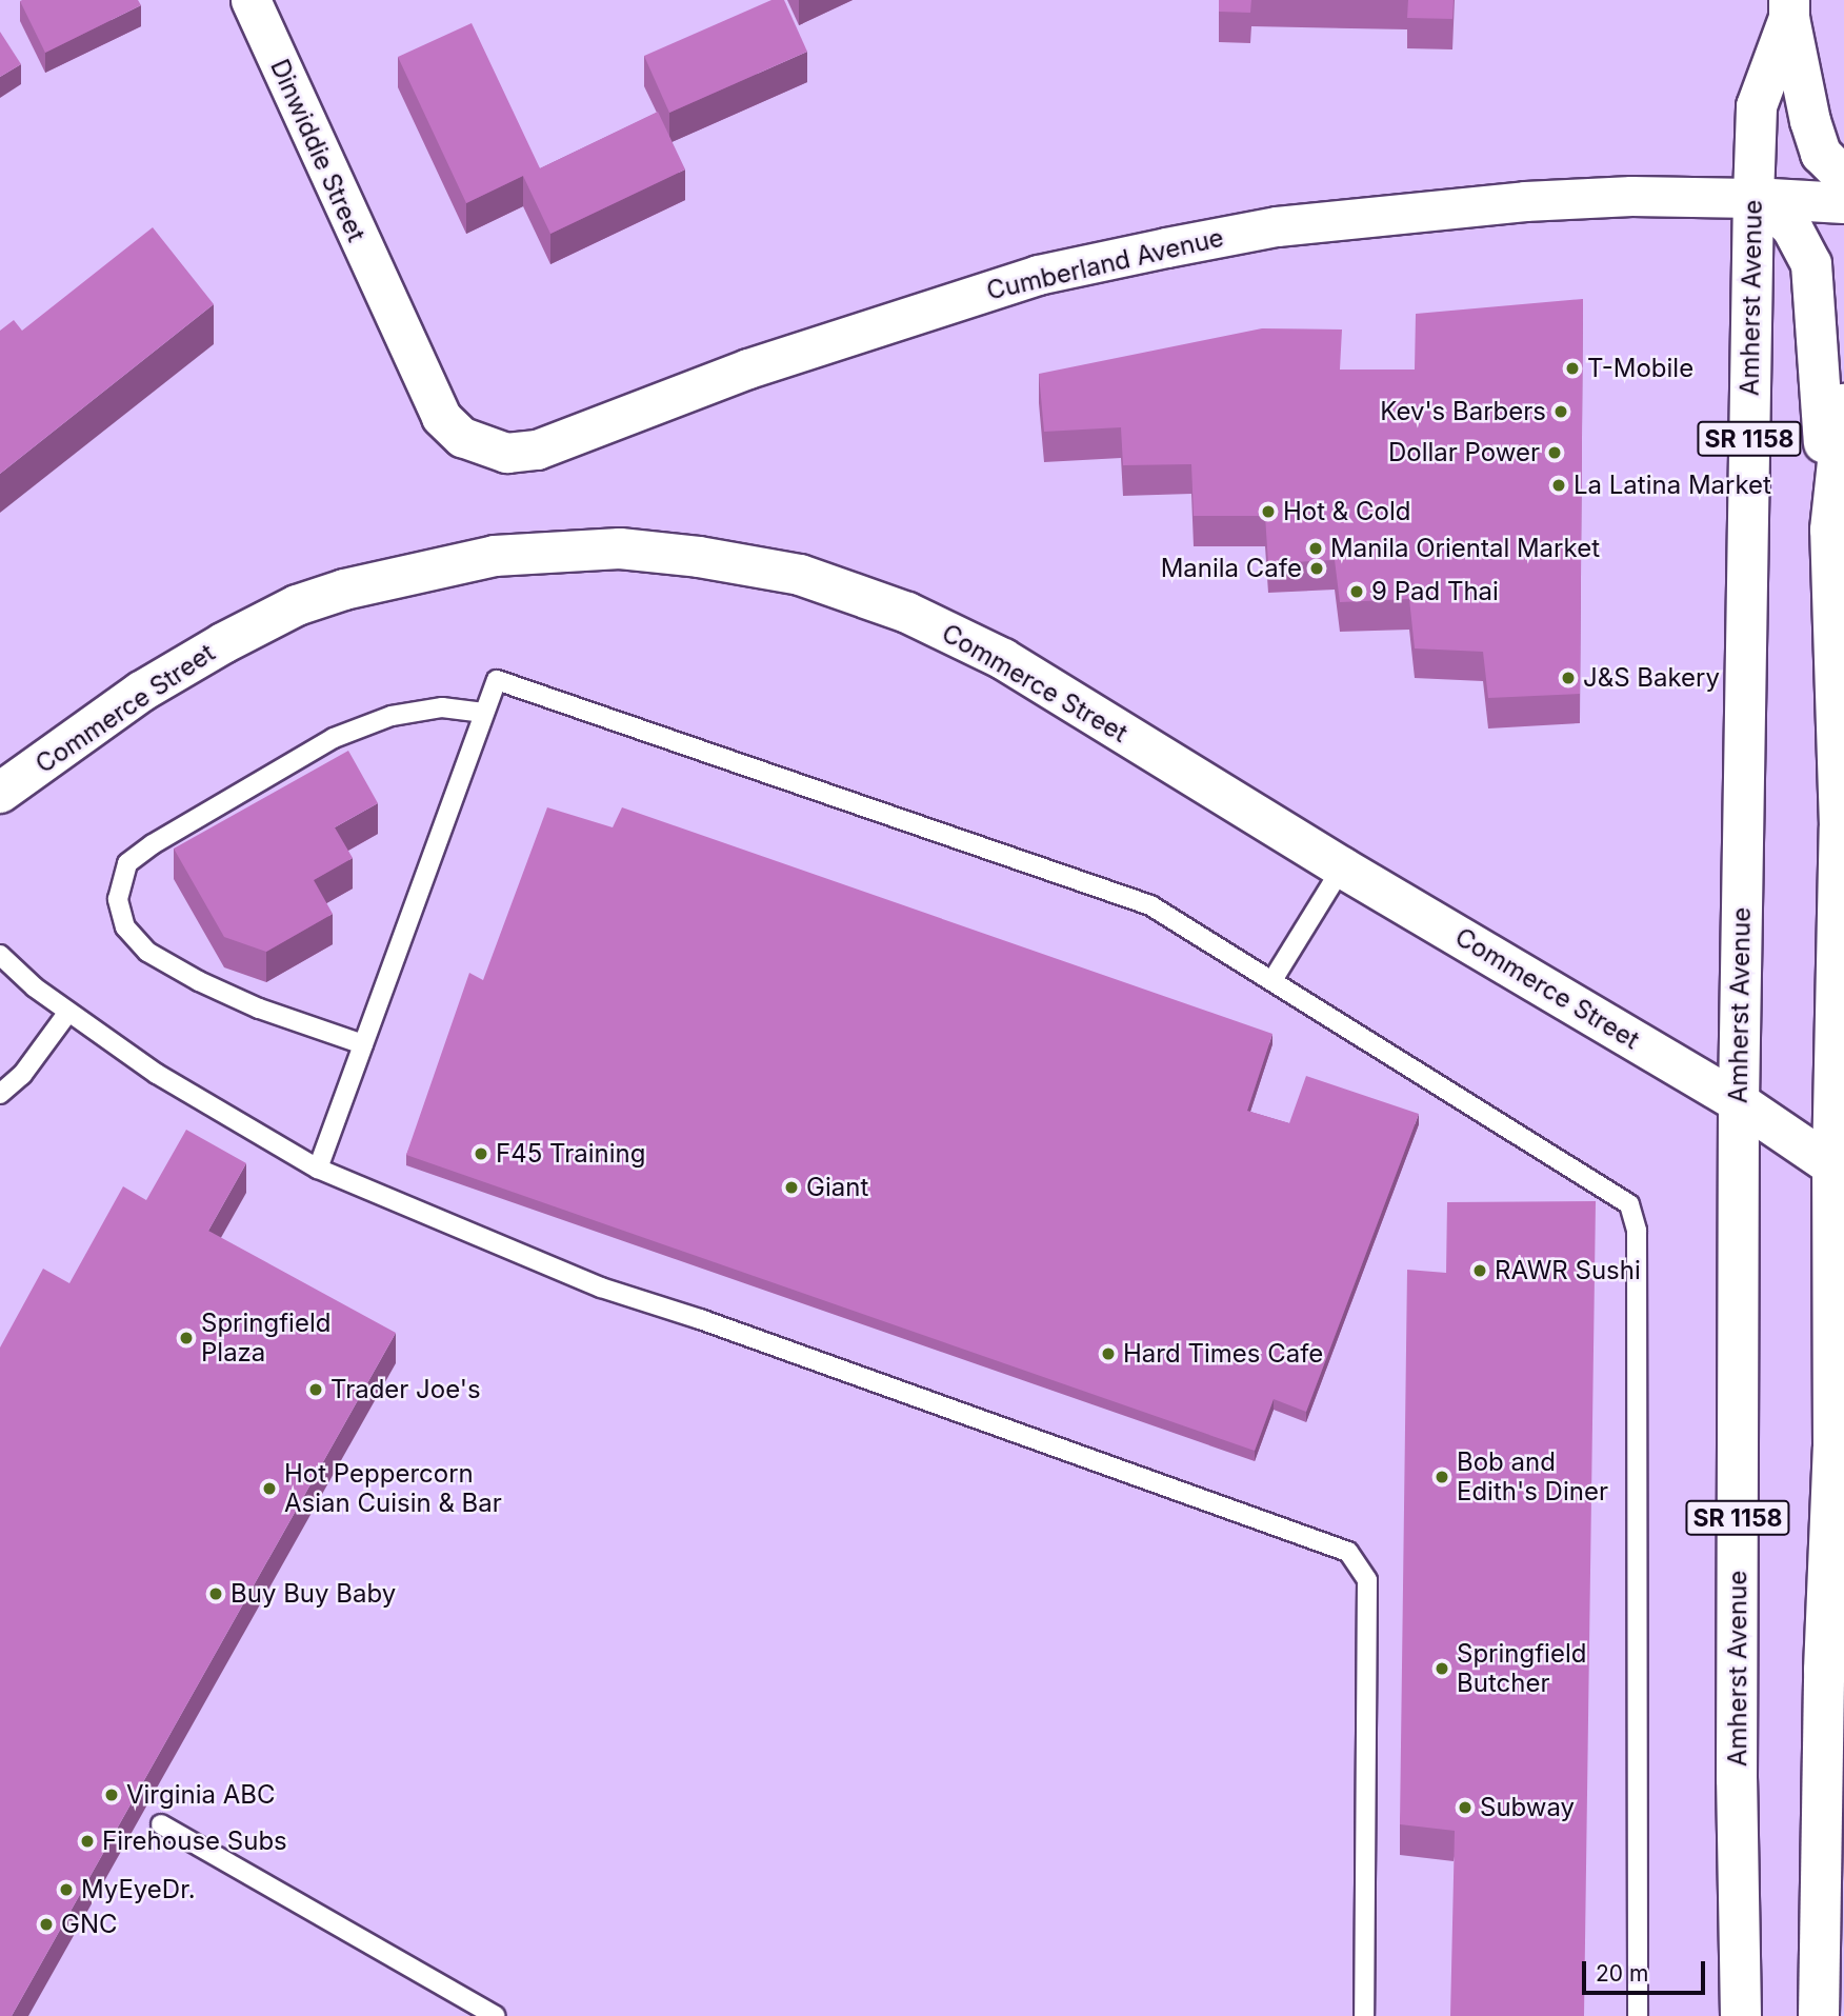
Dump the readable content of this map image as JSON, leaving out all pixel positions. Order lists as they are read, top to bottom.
{
  "streets": {
    "main road": [
      "Cumberland Avenue",
      "Amherst Avenue",
      "SR 1158",
      "Commerce Street"
    ],
    "street": ["Dinwiddie Street"]
  },
  "crossings": [
    ["Dinwiddie Street", "Cumberland Avenue"],
    ["Cumberland Avenue", "Amherst Avenue"],
    ["Amherst Avenue", "Commerce Street"],
    ["SR 1158", "Commerce Street"]
  ],
  "places": [
    "T-Mobile",
    "Kev's Barbers",
    "Dollar Power",
    "La Latina Market",
    "Hot & Cold",
    "Manila Oriental Market",
    "Manila Cafe",
    "9 Pad Thai",
    "J&S Bakery",
    "F45 Training",
    "Giant",
    "RAWR Sushi",
    "Springfield Plaza",
    "Hard Times Cafe",
    "Trader Joe's",
    "Bob and Edith's Diner",
    "Hot Peppercorn Asian Cuisin & Bar",
    "Buy Buy Baby",
    "Springfield Butcher",
    "Virginia ABC",
    "Subway",
    "Firehouse Subs",
    "MyEyeDr.",
    "GNC"
  ],
  "scale_bar": "20 m"
}
